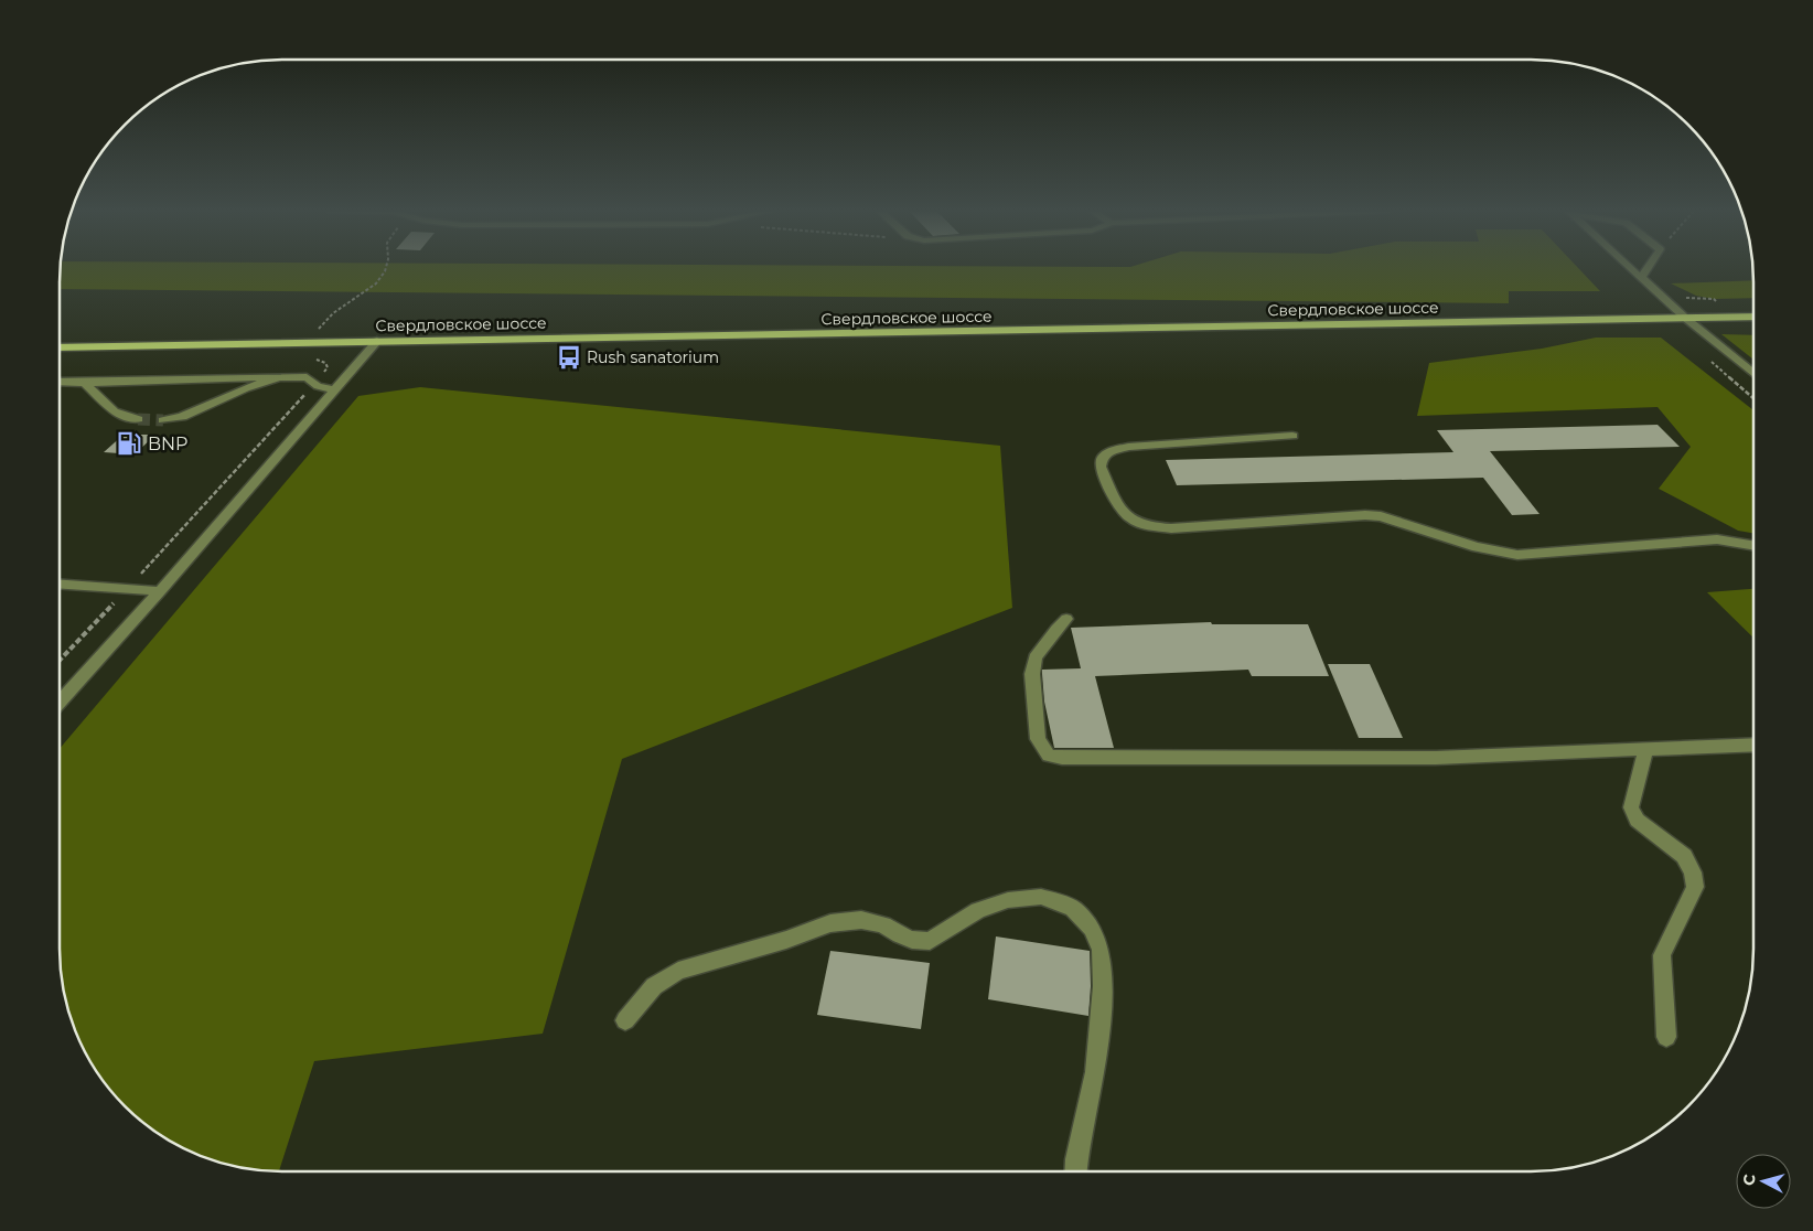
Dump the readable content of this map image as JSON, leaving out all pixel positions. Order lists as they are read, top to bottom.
{
  "streets": {
    "main road": ["Свердловское шоссе"]
  },
  "places": {
    "bus stop": ["Rush sanatorium"],
    "fuel station": ["BNP"]
  },
  "north": "left"
}
